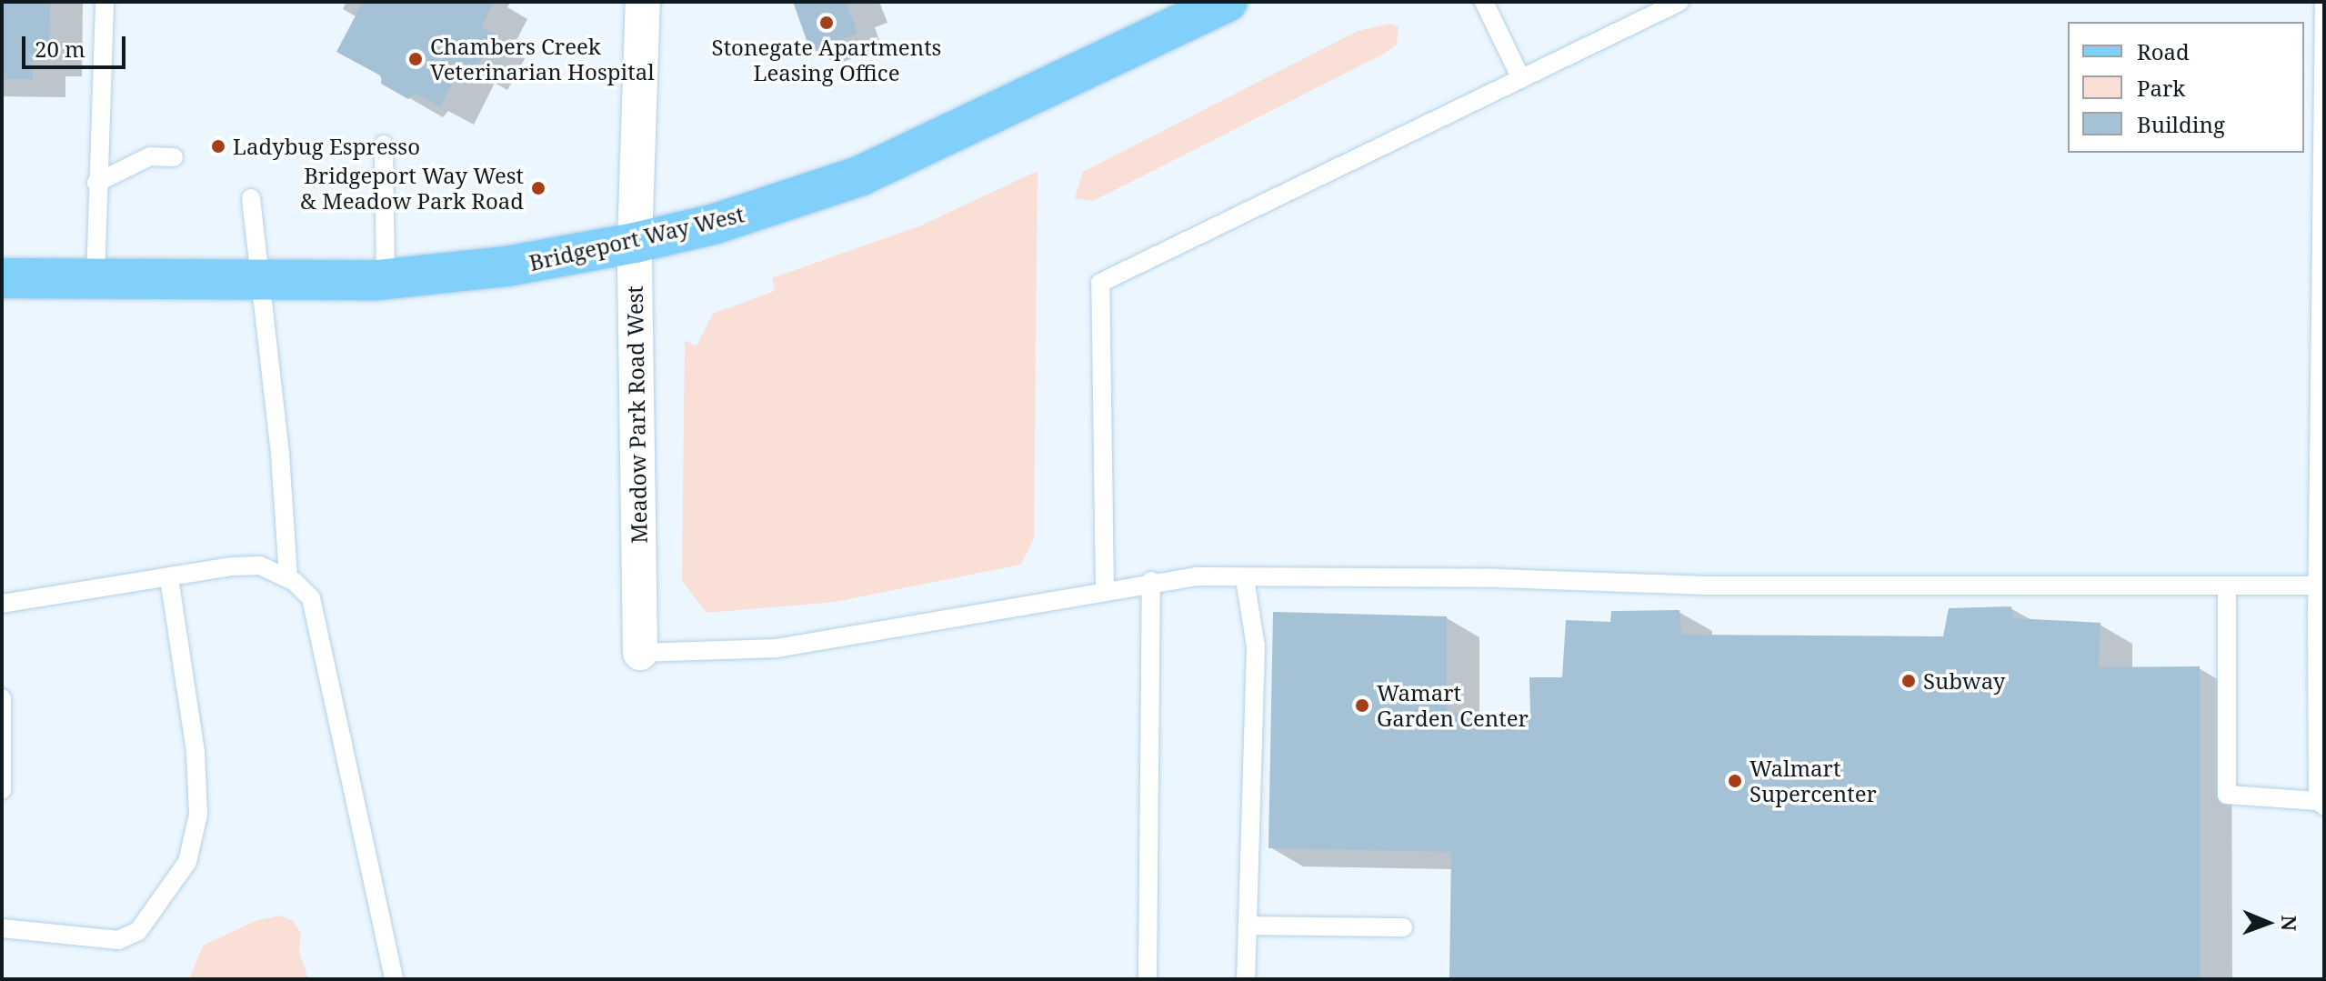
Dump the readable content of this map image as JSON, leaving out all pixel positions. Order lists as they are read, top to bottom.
{
  "streets": {
    "main road": ["Bridgeport Way West"],
    "street": ["Meadow Park Road West"]
  },
  "crossings": [
    ["Bridgeport Way West", "Meadow Park Road West"]
  ],
  "places": [
    "Stonegate Apartments Leasing Office",
    "Chambers Creek Veterinarian Hospital",
    "Ladybug Espresso",
    "Bridgeport Way West & Meadow Park Road",
    "Subway",
    "Wamart Garden Center",
    "Walmart Supercenter"
  ],
  "legend": ["Road", "Park", "Building"],
  "scale_bar": "20 m",
  "north": "right"
}
